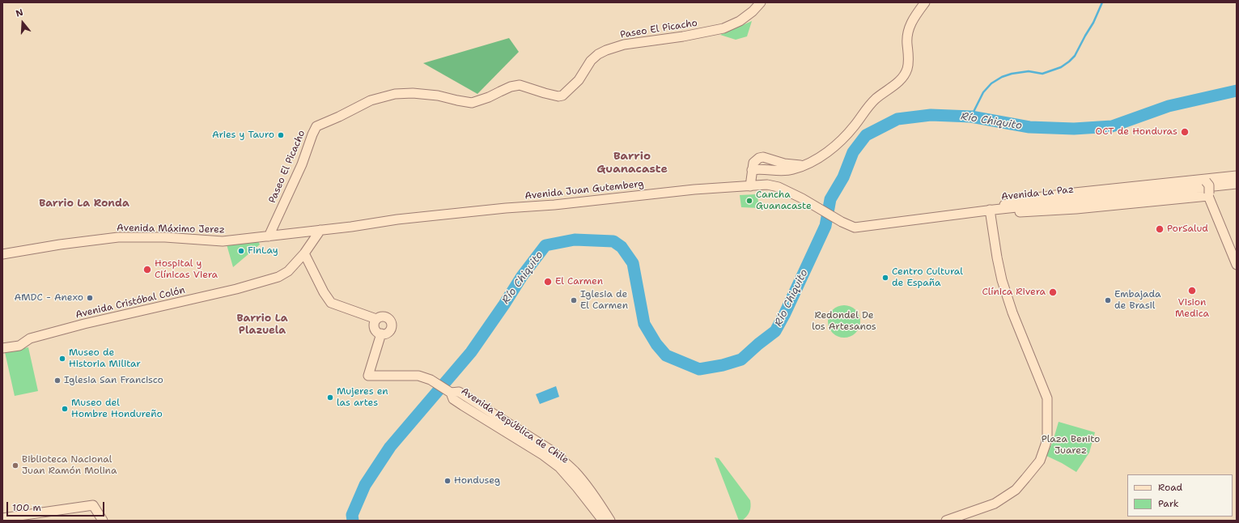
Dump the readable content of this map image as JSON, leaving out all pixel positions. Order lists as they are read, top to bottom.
{
  "streets": {
    "street": [
      "Paseo El Picacho",
      "Avenida Juan Gutemberg",
      "Avenida La Paz",
      "Avenida Máximo Jerez",
      "Avenida Cristóbal Colón",
      "Avenida República de Chile"
    ]
  },
  "crossings": [
    ["Paseo El Picacho", "Avenida Máximo Jerez"],
    ["Avenida Juan Gutemberg", "Avenida La Paz"],
    ["Avenida Juan Gutemberg", "Avenida Máximo Jerez"],
    ["Avenida Juan Gutemberg", "Avenida Cristóbal Colón"],
    ["Avenida Máximo Jerez", "Avenida Cristóbal Colón"]
  ],
  "districts": ["Barrio Guanacaste", "Barrio La Ronda", "Barrio La Plazuela"],
  "water": ["Río Chiquito"],
  "parks": ["Redondel De los Artesanos", "Plaza Benito Juarez"],
  "places": [
    "OCT de Honduras",
    "Aries y Tauro",
    "Cancha Guanacaste",
    "PorSalud",
    "FinLay",
    "Hospital y Clínicas Viera",
    "Centro Cultural de España",
    "El Carmen",
    "Vision Medica",
    "Clínica Rivera",
    "AMDC - Anexo",
    "Iglesia de El Carmen",
    "Embajada de Brasil",
    "Museo de Historia Militar",
    "Iglesia San Francisco",
    "Mujeres en las artes",
    "Museo del Hombre Hondureño",
    "Biblioteca Nacional Juan Ramón Molina",
    "Honduseg"
  ],
  "legend": ["Road", "Park"],
  "scale_bar": "100 m",
  "north": "top"
}
